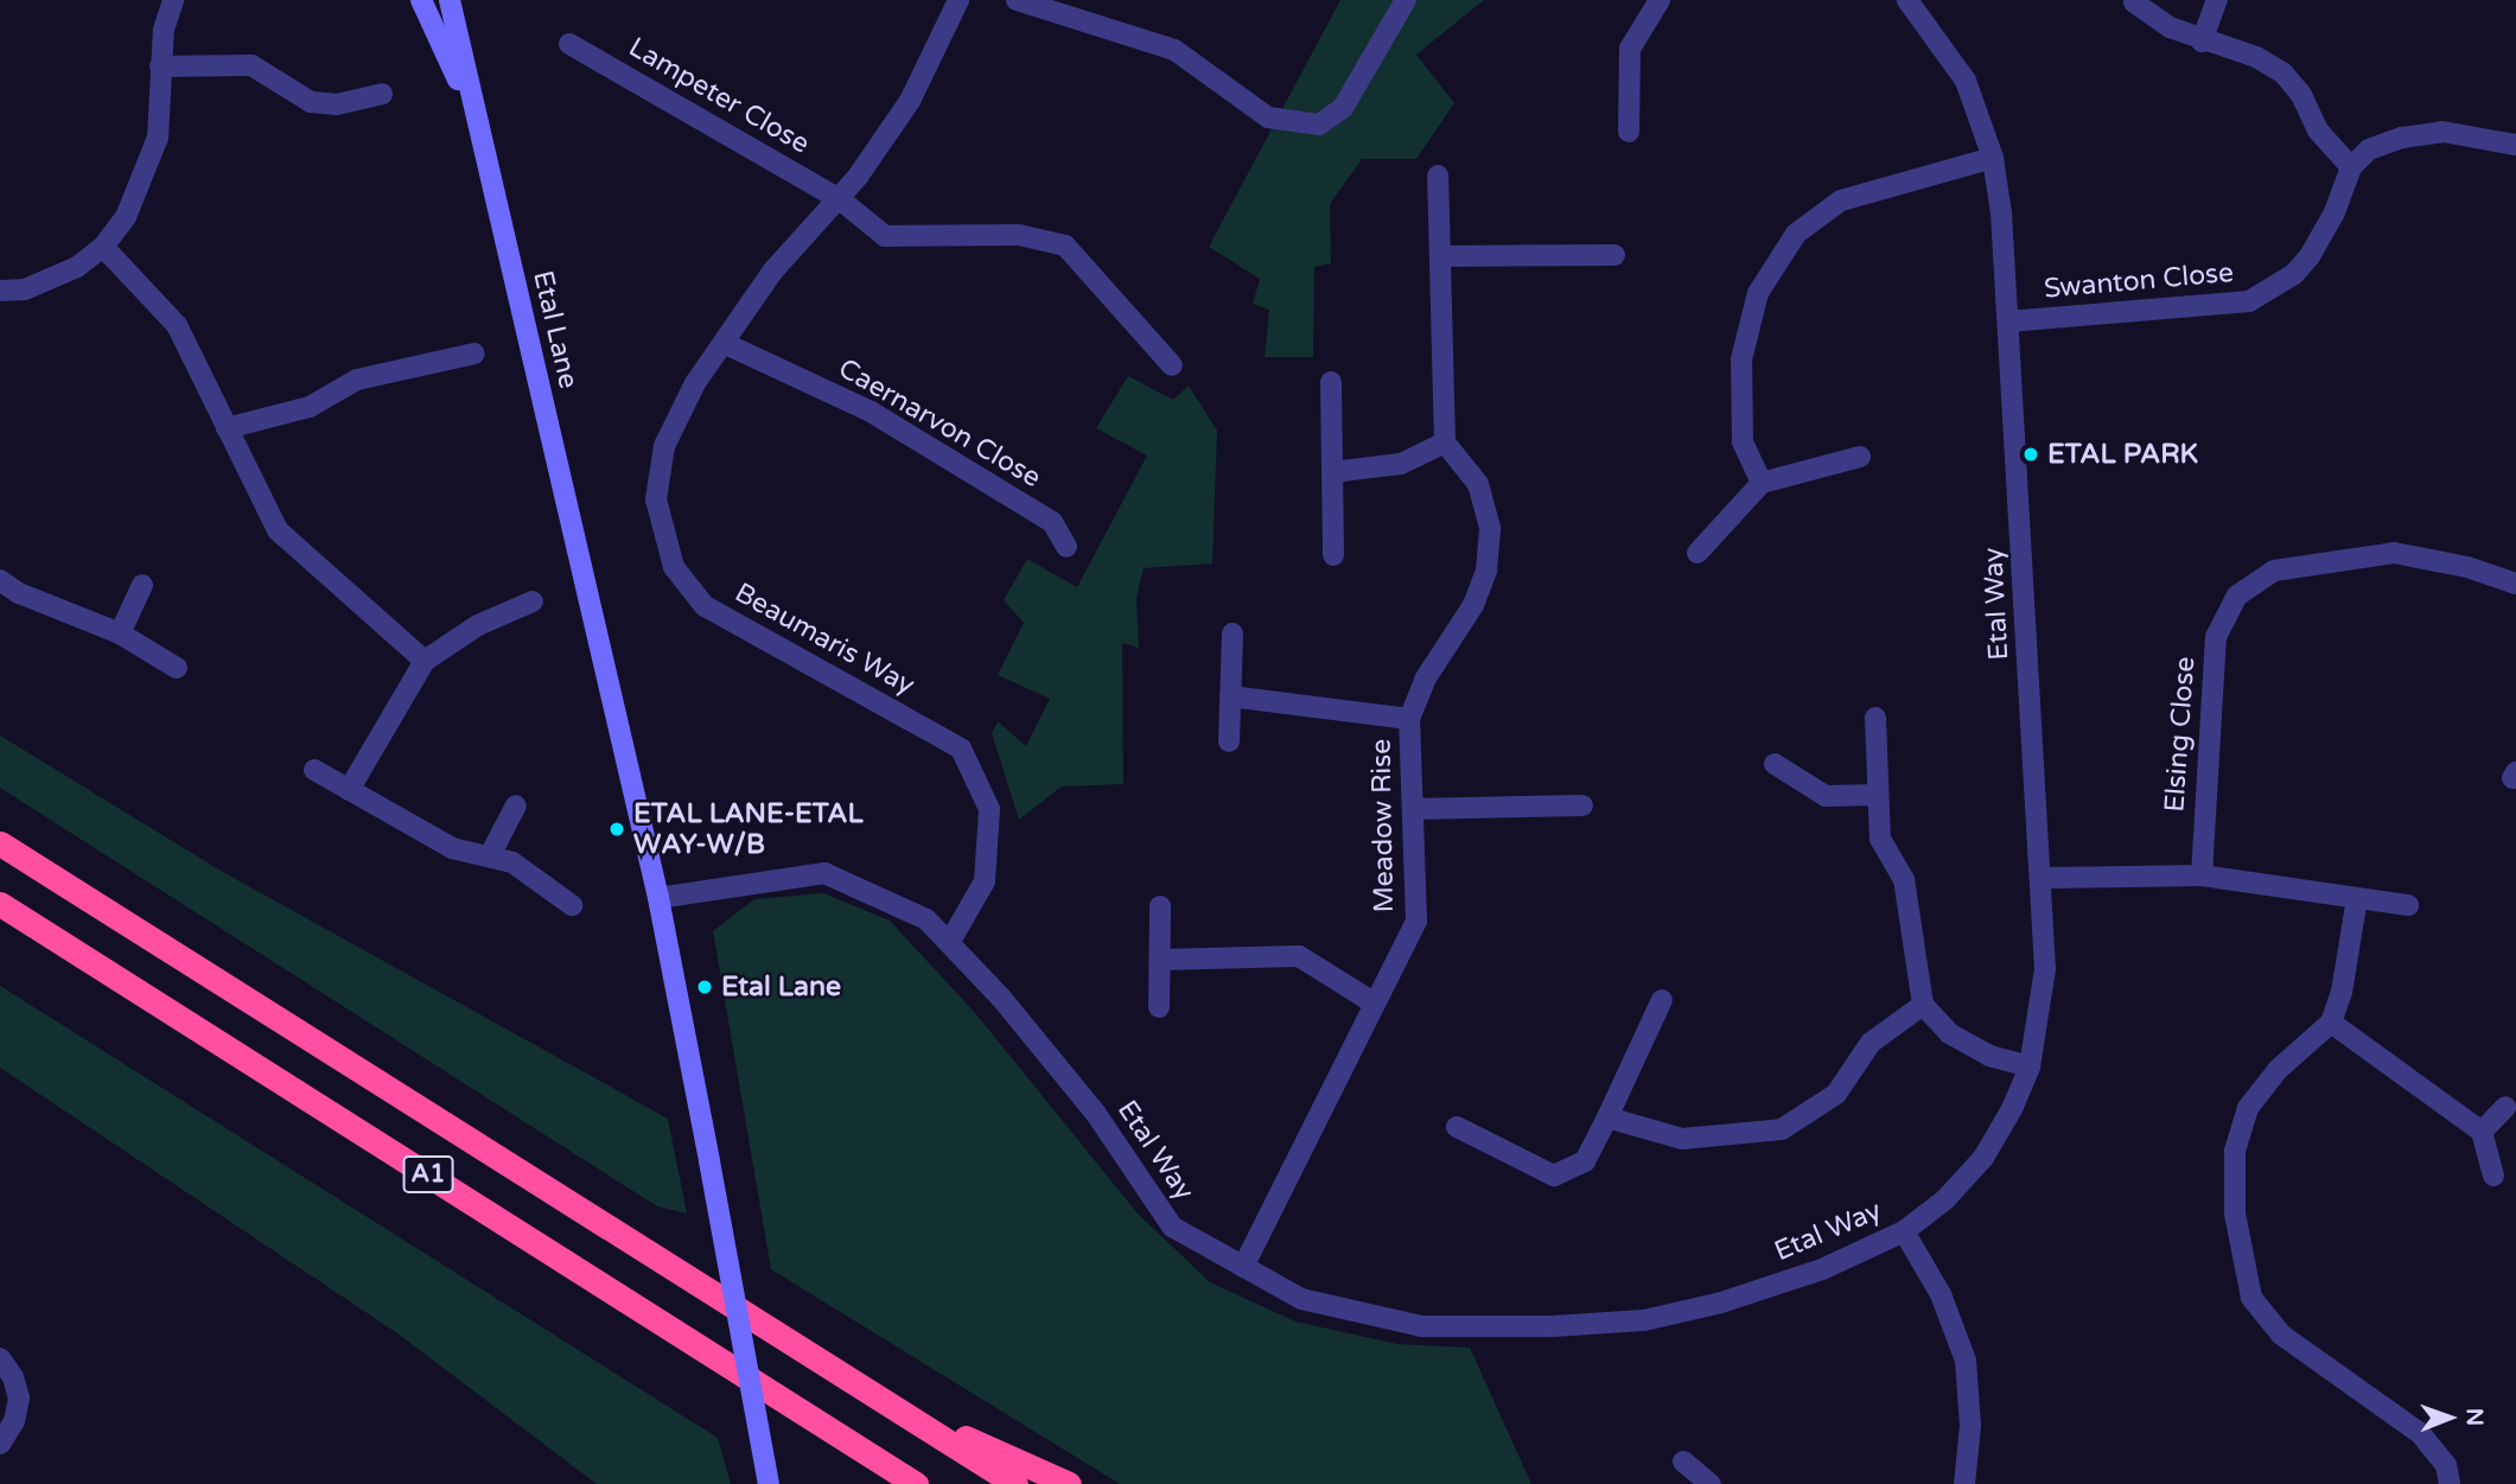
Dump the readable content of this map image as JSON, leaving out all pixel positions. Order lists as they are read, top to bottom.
{
  "streets": {
    "highway": ["A1"],
    "street": [
      "Lampeter Close",
      "Swanton Close",
      "Etal Lane",
      "Caernarvon Close",
      "Etal Way",
      "Beaumaris Way",
      "Elsing Close",
      "Meadow Rise"
    ]
  },
  "crossings": [
    ["Lampeter Close", "Beaumaris Way"],
    ["Swanton Close", "Etal Way"],
    ["Etal Lane", "Etal Way"],
    ["Caernarvon Close", "Beaumaris Way"],
    ["Etal Way", "Beaumaris Way"],
    ["Etal Way", "Meadow Rise"]
  ],
  "places": ["ETAL PARK", "ETAL LANE-ETAL WAY-W/B", "Etal Lane"],
  "north": "right"
}
